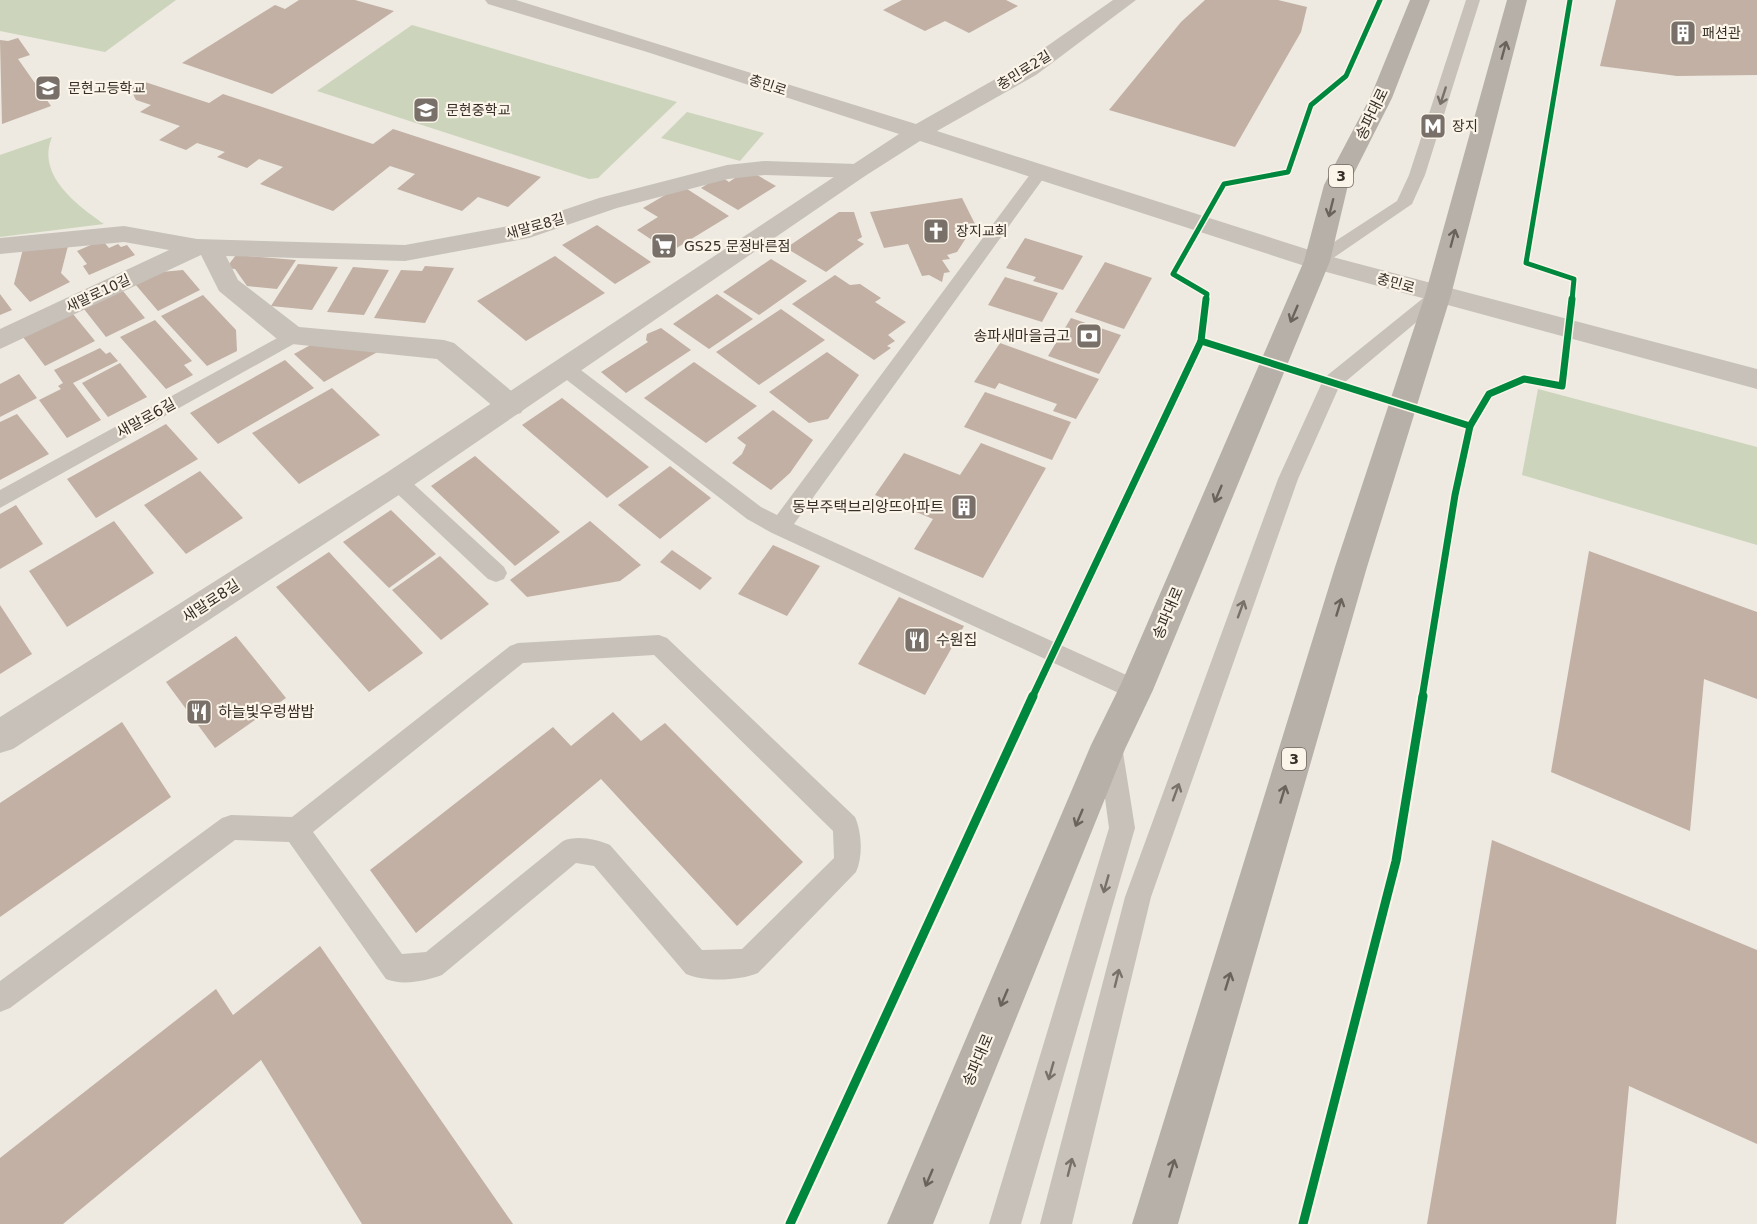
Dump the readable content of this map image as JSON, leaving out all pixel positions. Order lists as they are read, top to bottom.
{
  "streets": {
    "main road": ["송파대로", "3"],
    "street": [
      "충민로2길",
      "충민로",
      "새말로8길",
      "새말로10길"
    ],
    "lane": ["새말로6길"]
  },
  "crossings": [
    ["충민로2길", "충민로"],
    ["충민로2길", "새말로8길"],
    ["충민로", "송파대로"],
    ["충민로", "3"],
    ["충민로", "새말로8길"],
    ["새말로8길", "새말로10길"]
  ],
  "places": {
    "building": ["패션관", "동부주택브리앙뜨아파트"],
    "school or university": ["문현고등학교", "문현중학교"],
    "metro station": ["장지"],
    "church": ["장지교회"],
    "supermarket": ["GS25 문정바른점"],
    "bank": ["송파새마을금고"],
    "restaurant": ["수원집", "하늘빛우렁쌈밥"]
  }
}
